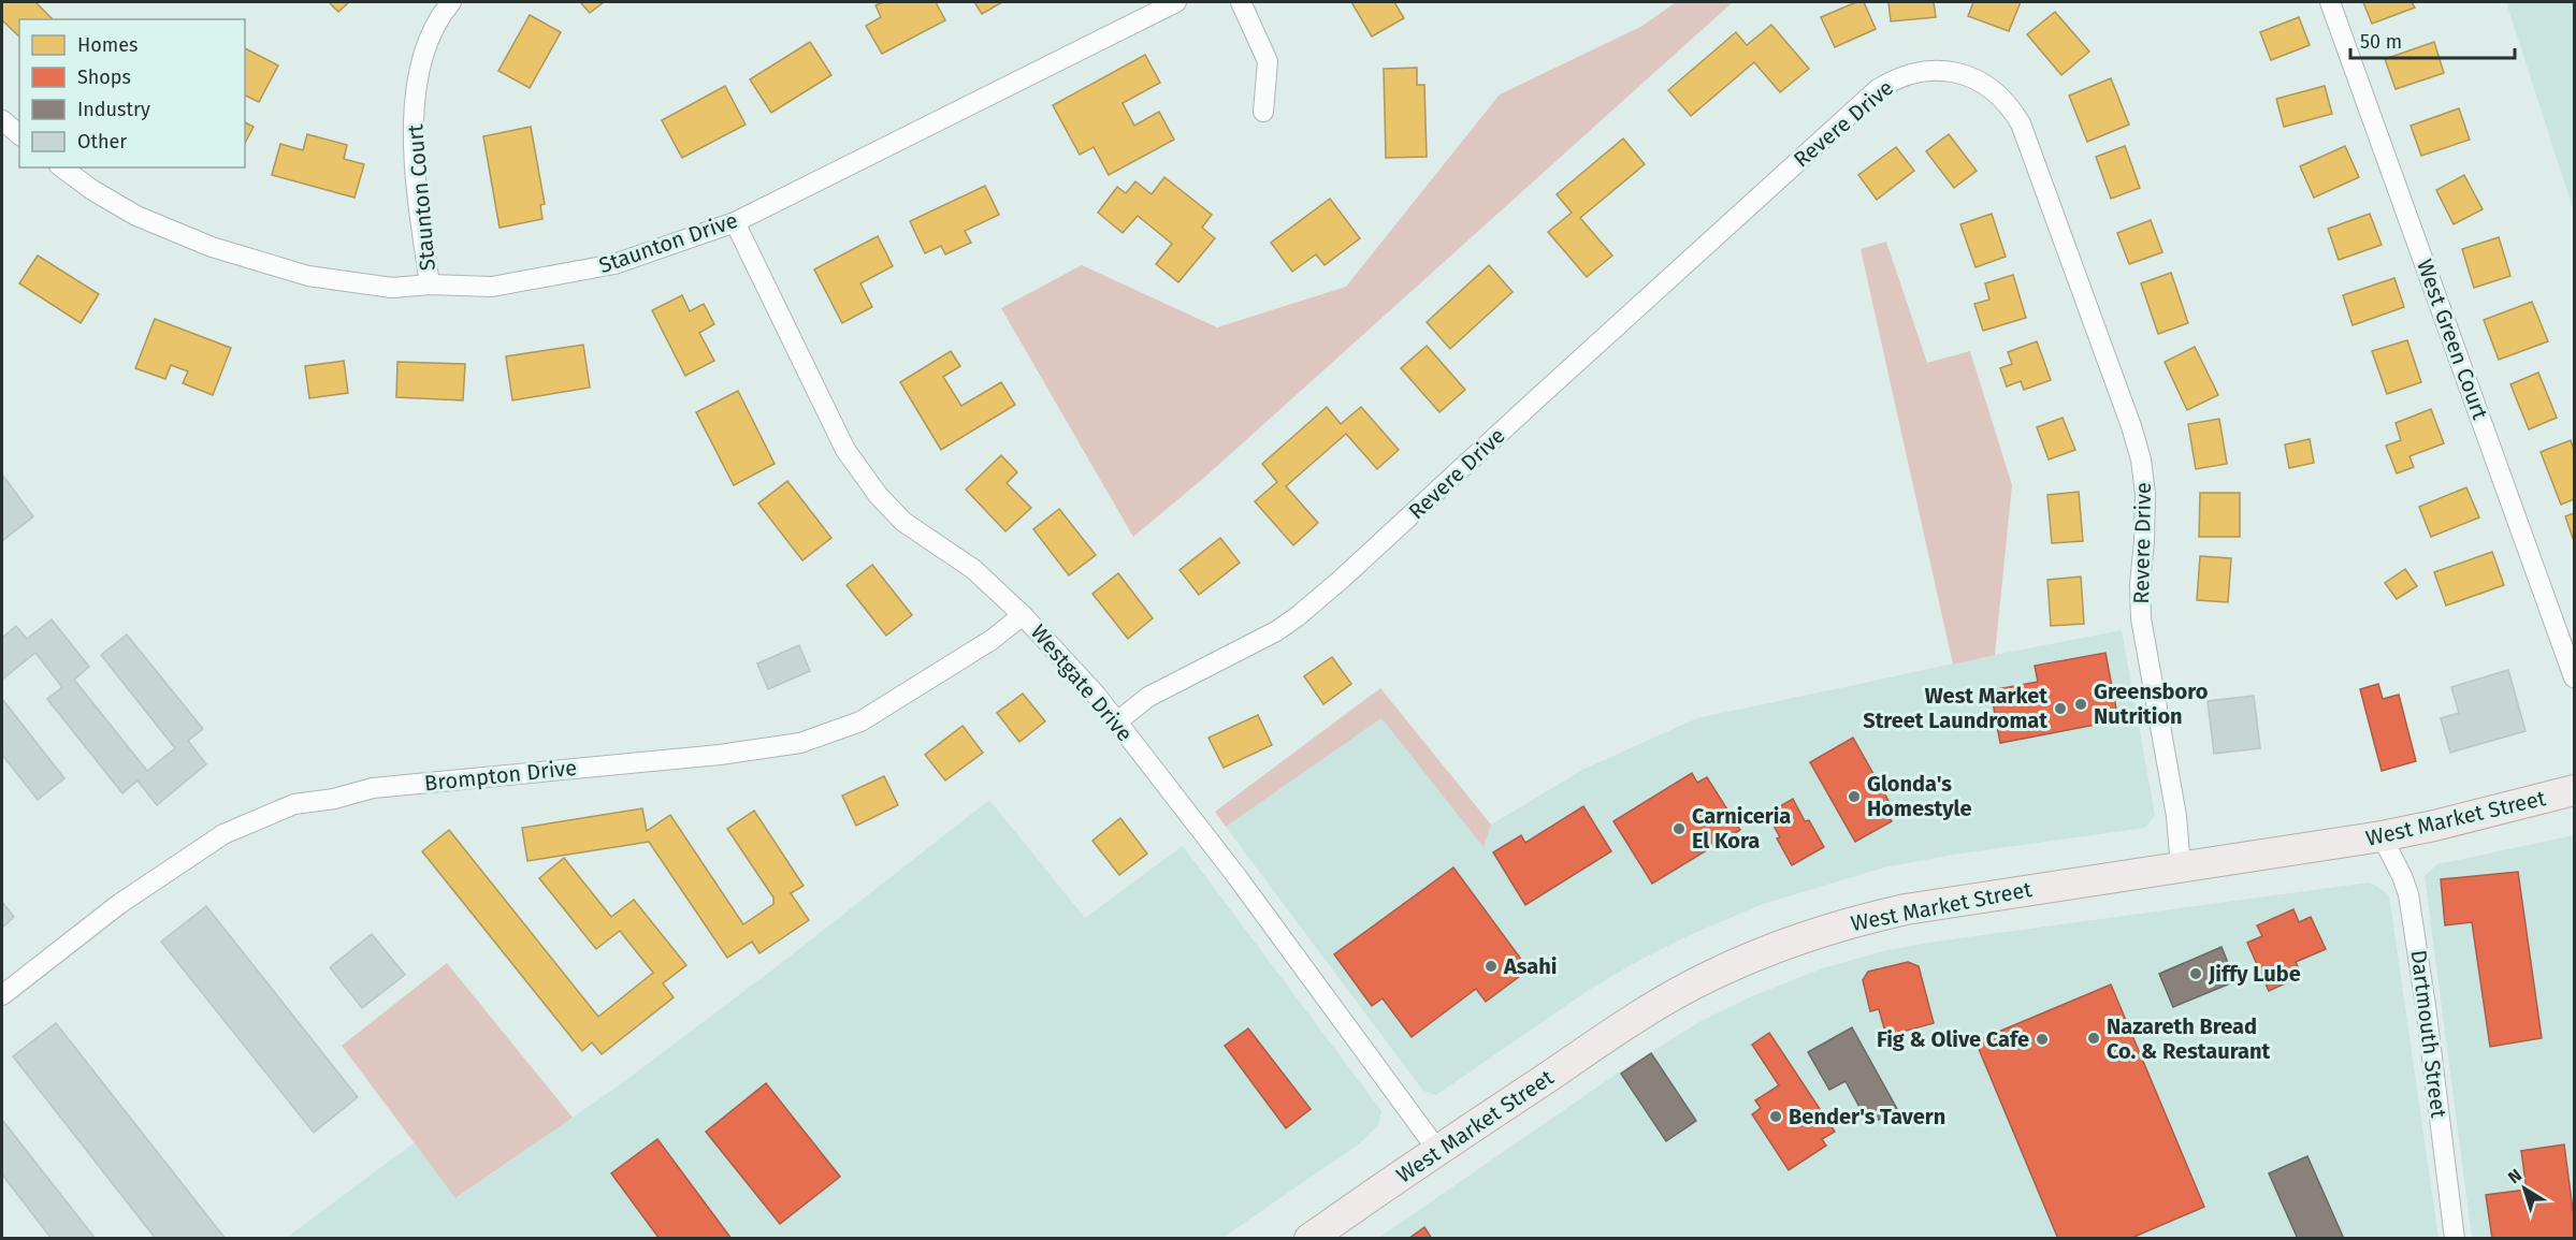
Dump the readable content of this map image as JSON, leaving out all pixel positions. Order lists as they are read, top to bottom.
{
  "streets": {
    "main road": ["West Market Street"],
    "street": [
      "Revere Drive",
      "Staunton Court",
      "Staunton Drive",
      "West Green Court",
      "Westgate Drive",
      "Brompton Drive",
      "Dartmouth Street"
    ]
  },
  "crossings": [
    ["Revere Drive", "Westgate Drive"],
    ["Revere Drive", "West Market Street"],
    ["Staunton Court", "Staunton Drive"],
    ["Staunton Drive", "Westgate Drive"],
    ["Westgate Drive", "Brompton Drive"],
    ["Westgate Drive", "West Market Street"],
    ["West Market Street", "Dartmouth Street"]
  ],
  "places": [
    "Greensboro Nutrition",
    "West Market Street Laundromat",
    "Glonda's Homestyle",
    "Carniceria El Kora",
    "Asahi",
    "Jiffy Lube",
    "Nazareth Bread Co. & Restaurant",
    "Fig & Olive Cafe",
    "Bender's Tavern"
  ],
  "legend": [
    "Homes",
    "Shops",
    "Industry",
    "Other"
  ],
  "scale_bar": "50 m",
  "north": "top left"
}
